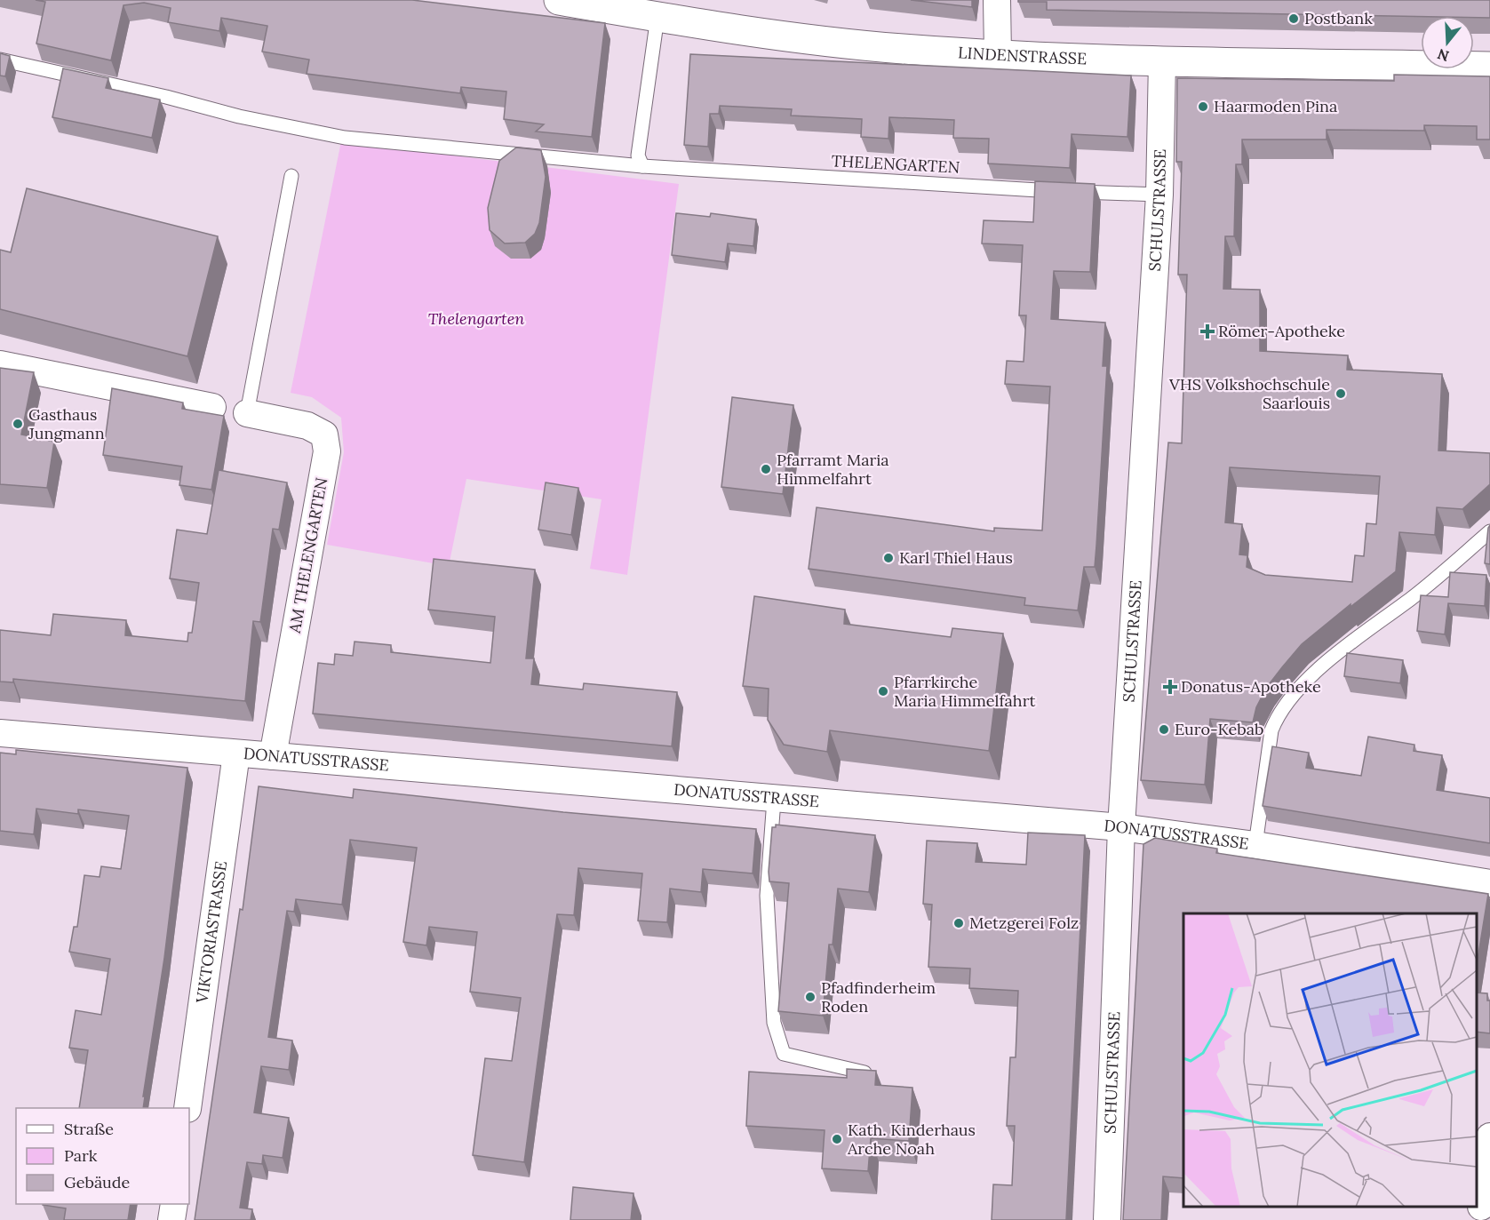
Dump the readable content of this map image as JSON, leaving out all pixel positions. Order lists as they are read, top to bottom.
{
  "streets": {
    "street": [
      "LINDENSTRASSE",
      "SCHULSTRASSE",
      "AM THELENGARTEN",
      "DONATUSSTRASSE",
      "VIKTORIASTRASSE"
    ],
    "lane": ["THELENGARTEN"]
  },
  "crossings": [
    ["LINDENSTRASSE", "SCHULSTRASSE"],
    ["THELENGARTEN", "SCHULSTRASSE"],
    ["SCHULSTRASSE", "DONATUSSTRASSE"],
    ["AM THELENGARTEN", "DONATUSSTRASSE"],
    ["DONATUSSTRASSE", "VIKTORIASTRASSE"]
  ],
  "parks": ["Thelengarten"],
  "places": {
    "other": [
      "Postbank",
      "Haarmoden Pina",
      "VHS Volkshochschule Saarlouis",
      "Gasthaus Jungmann",
      "Pfarramt Maria Himmelfahrt",
      "Karl Thiel Haus",
      "Pfarrkirche Maria Himmelfahrt",
      "Euro-Kebab",
      "Metzgerei Folz",
      "Pfadfinderheim Roden",
      "Kath. Kinderhaus Arche Noah"
    ],
    "health": ["Römer-Apotheke", "Donatus-Apotheke"]
  },
  "legend": ["Straße", "Park", "Gebäude"],
  "north": "bottom"
}
